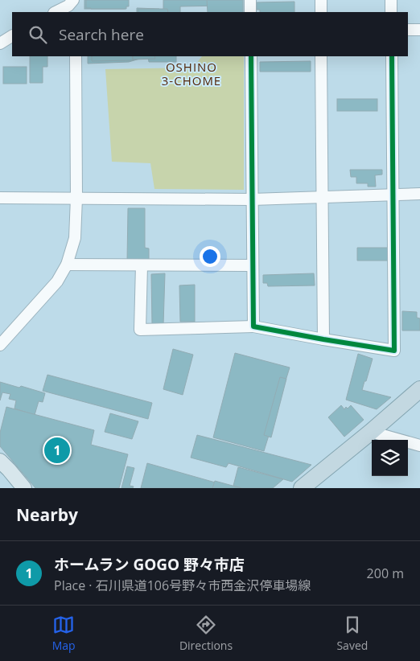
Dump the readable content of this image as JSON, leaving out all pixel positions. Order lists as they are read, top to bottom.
{
  "districts": ["OSHINO 3-CHOME"],
  "page": {
    "search": "Search here",
    "pins": "1",
    "heading": "Nearby",
    "list": [
      {
        "mark": "1",
        "name": "ホームラン GOGO 野々市店",
        "note": "Place · 石川県道106号野々市西金沢停車場線",
        "value": "200 m"
      }
    ],
    "nav": ["Map", "Directions", "Saved"]
  }
}
